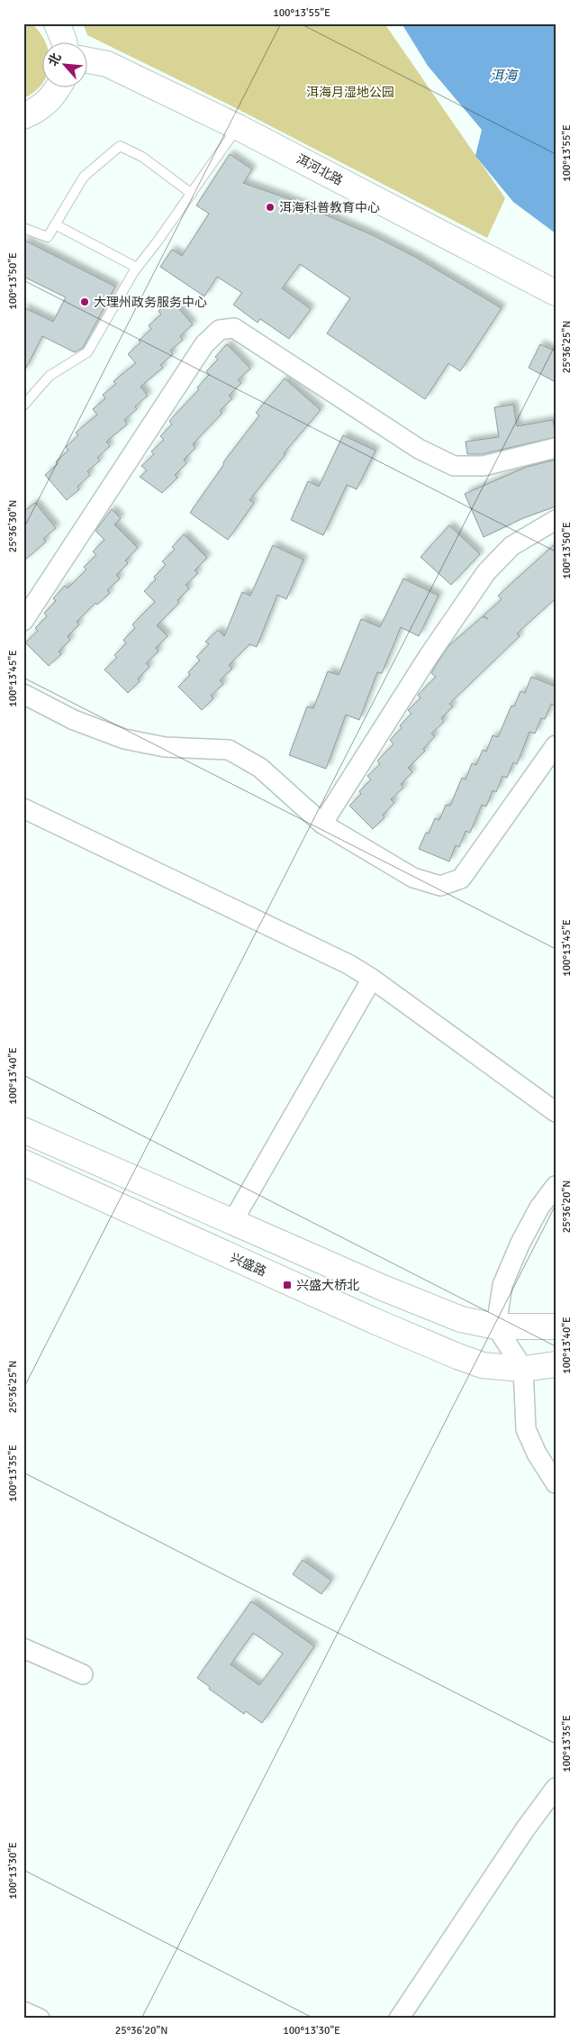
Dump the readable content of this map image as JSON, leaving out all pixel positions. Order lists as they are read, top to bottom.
{
  "streets": {
    "street": ["洱河北路", "兴盛路"]
  },
  "water": ["洱海"],
  "parks": ["洱海月湿地公园"],
  "places": {
    "other": ["洱海科普教育中心", "大理州政务服务中心"],
    "transit": ["兴盛大桥北"]
  },
  "north": "top left",
  "coordinates": [
    "100°13'55\"E",
    "100°13'50\"E",
    "25°36'25\"N",
    "25°36'30\"N",
    "100°13'45\"E",
    "100°13'40\"E",
    "25°36'20\"N",
    "100°13'35\"E",
    "100°13'30\"E"
  ]
}
